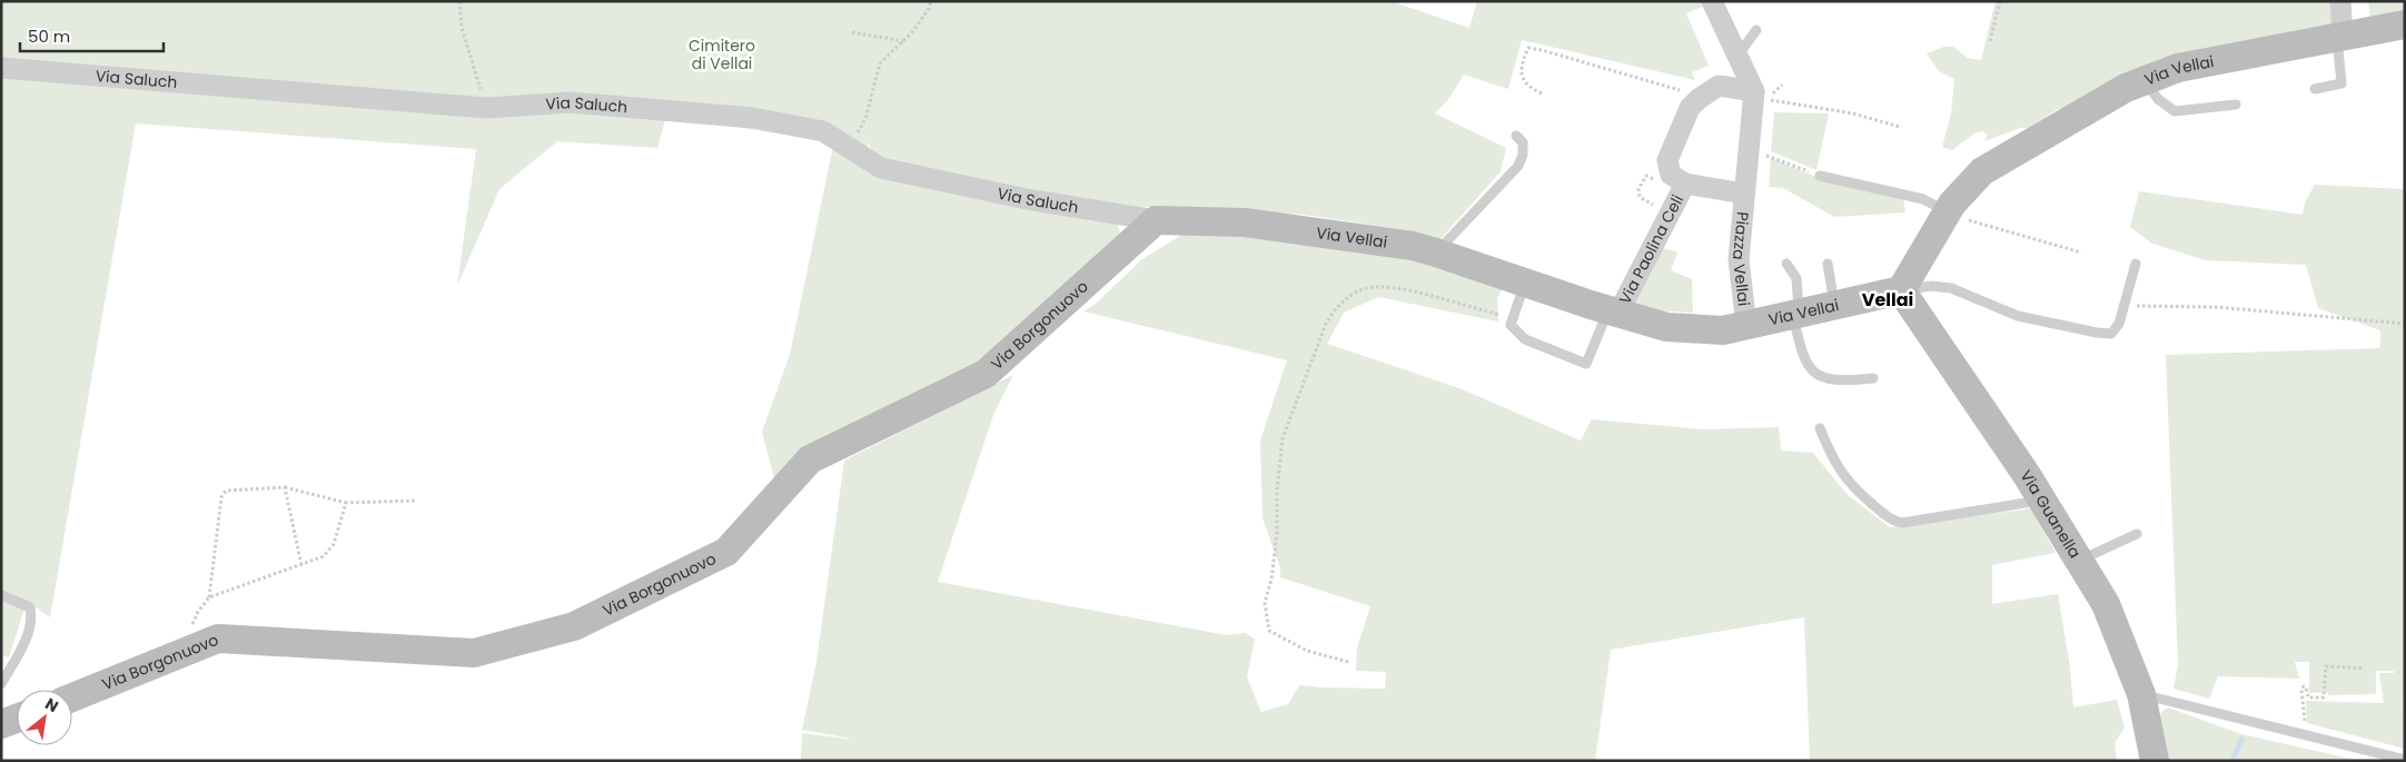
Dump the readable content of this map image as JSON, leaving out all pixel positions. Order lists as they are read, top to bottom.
{
  "streets": {
    "street": [
      "Via Vellai",
      "Via Saluch",
      "Via Paolina Celi",
      "Piazza Vellai",
      "Via Borgonuovo",
      "Via Guanella"
    ]
  },
  "crossings": [
    ["Via Vellai", "Via Saluch"],
    ["Via Vellai", "Via Paolina Celi"],
    ["Via Vellai", "Piazza Vellai"],
    ["Via Vellai", "Via Borgonuovo"],
    ["Via Vellai", "Via Guanella"],
    ["Via Saluch", "Via Borgonuovo"],
    ["Via Paolina Celi", "Piazza Vellai"]
  ],
  "districts": ["Vellai"],
  "parks": ["Cimitero di Vellai"],
  "scale_bar": "50 m",
  "north": "top right"
}
